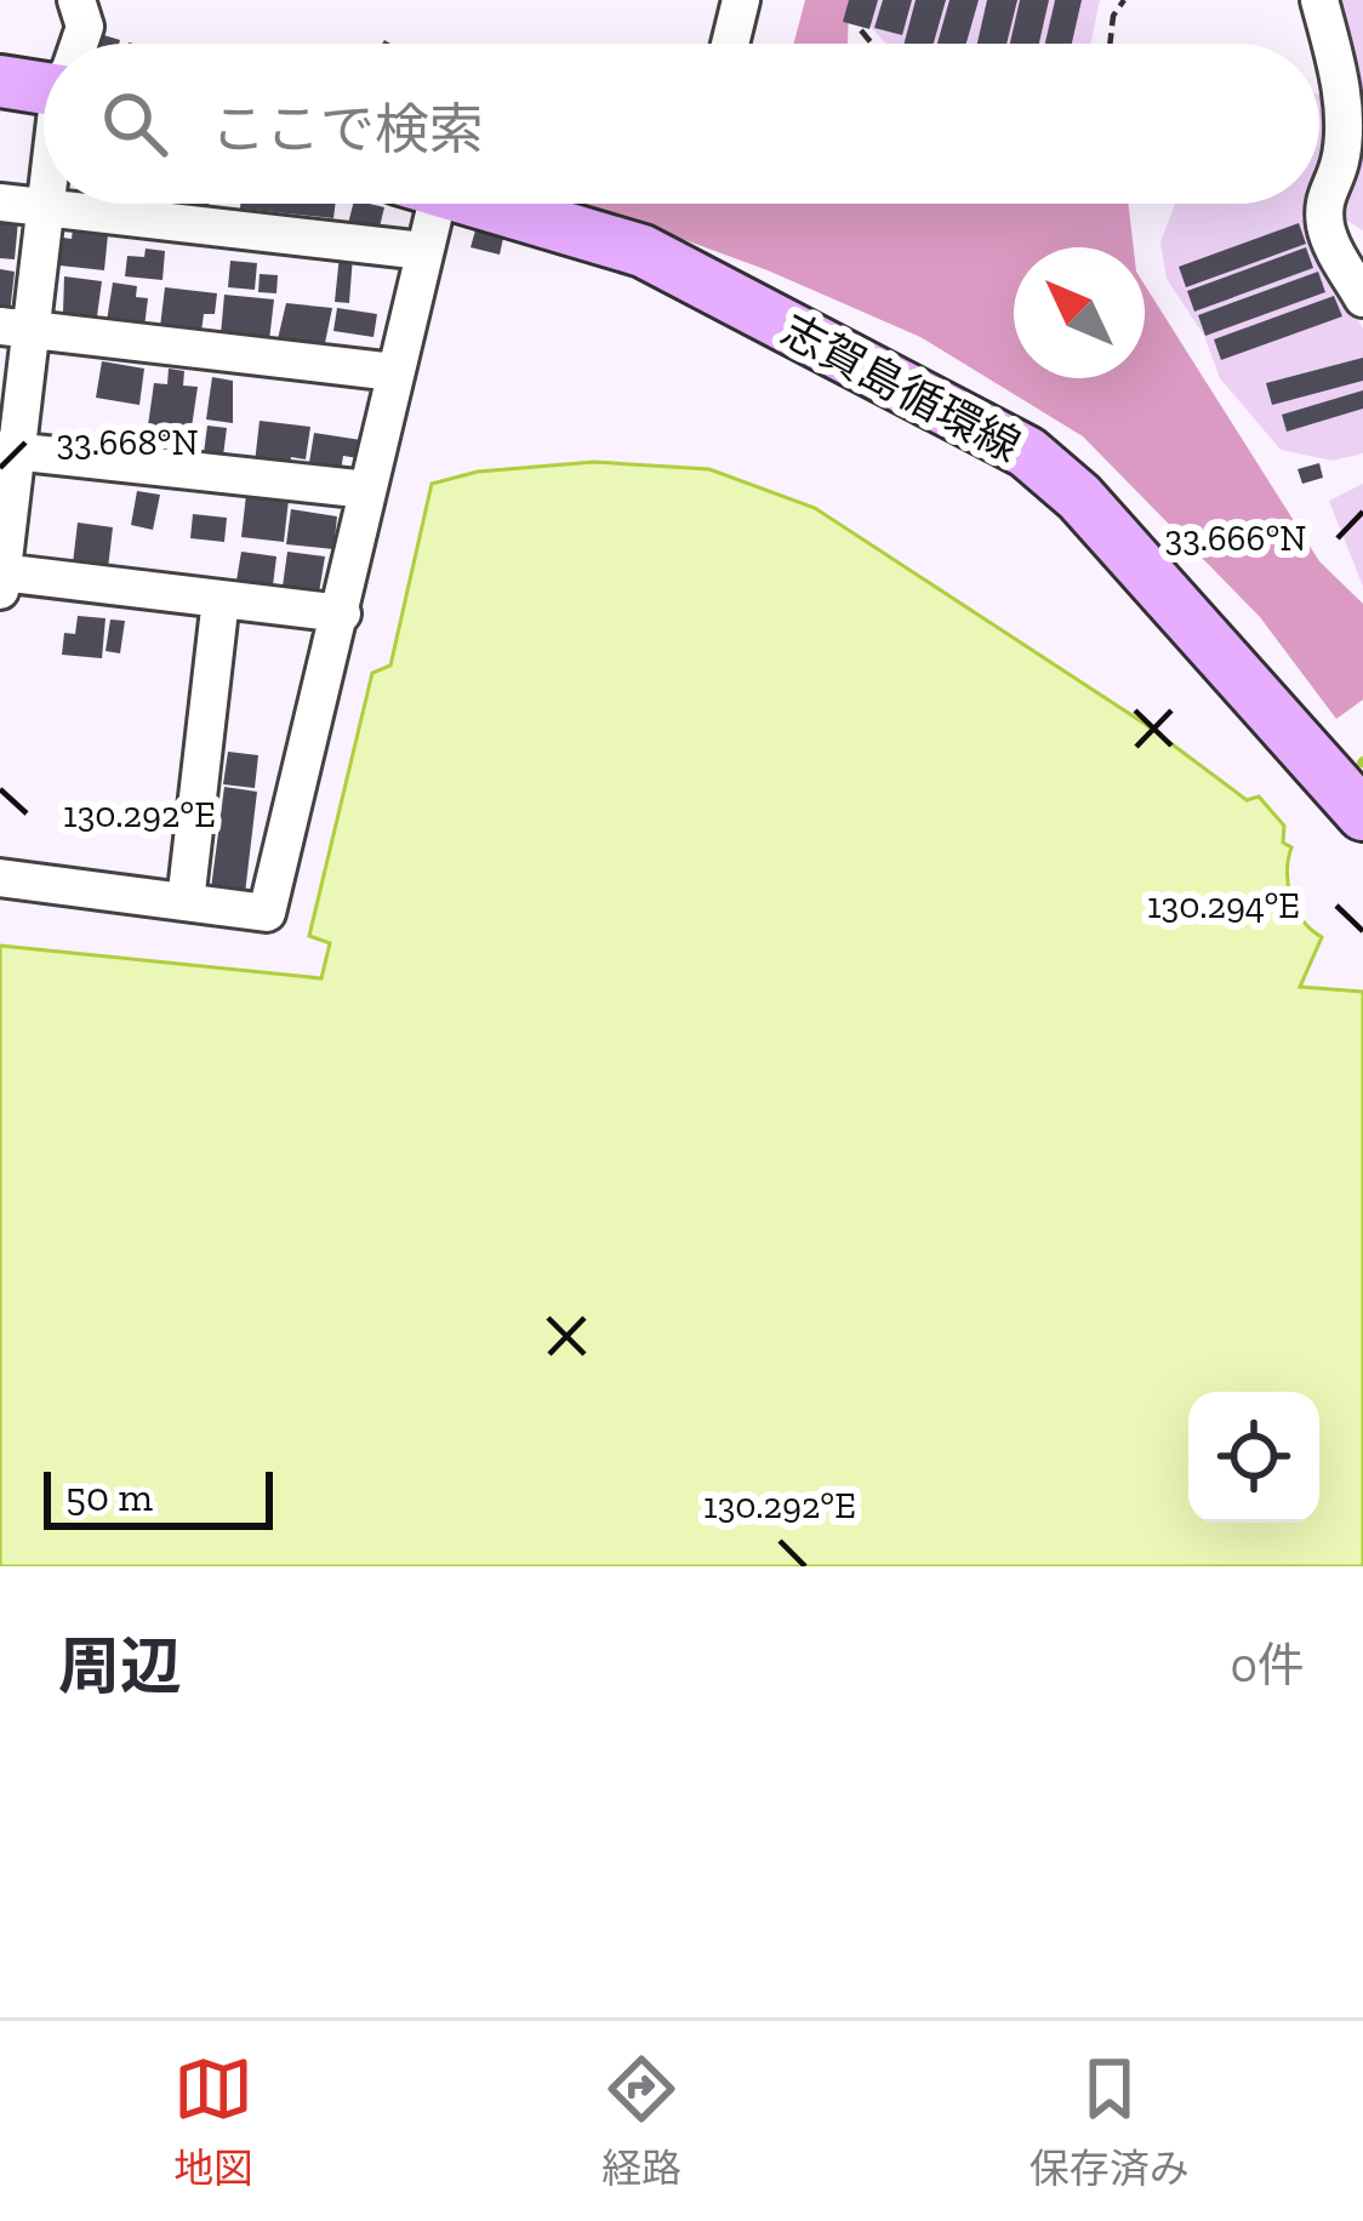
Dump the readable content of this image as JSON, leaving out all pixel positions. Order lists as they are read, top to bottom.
{
  "streets": {
    "main road": ["志賀島循環線"]
  },
  "scale_bar": "50 m",
  "north": "top left",
  "page": {
    "search": "ここで検索",
    "scale": "50 m",
    "heading": ["周辺", "0件"],
    "nav": ["地図", "経路", "保存済み"]
  },
  "coordinates": [
    "33.668°N",
    "33.666°N",
    "130.292°E",
    "130.294°E"
  ]
}
